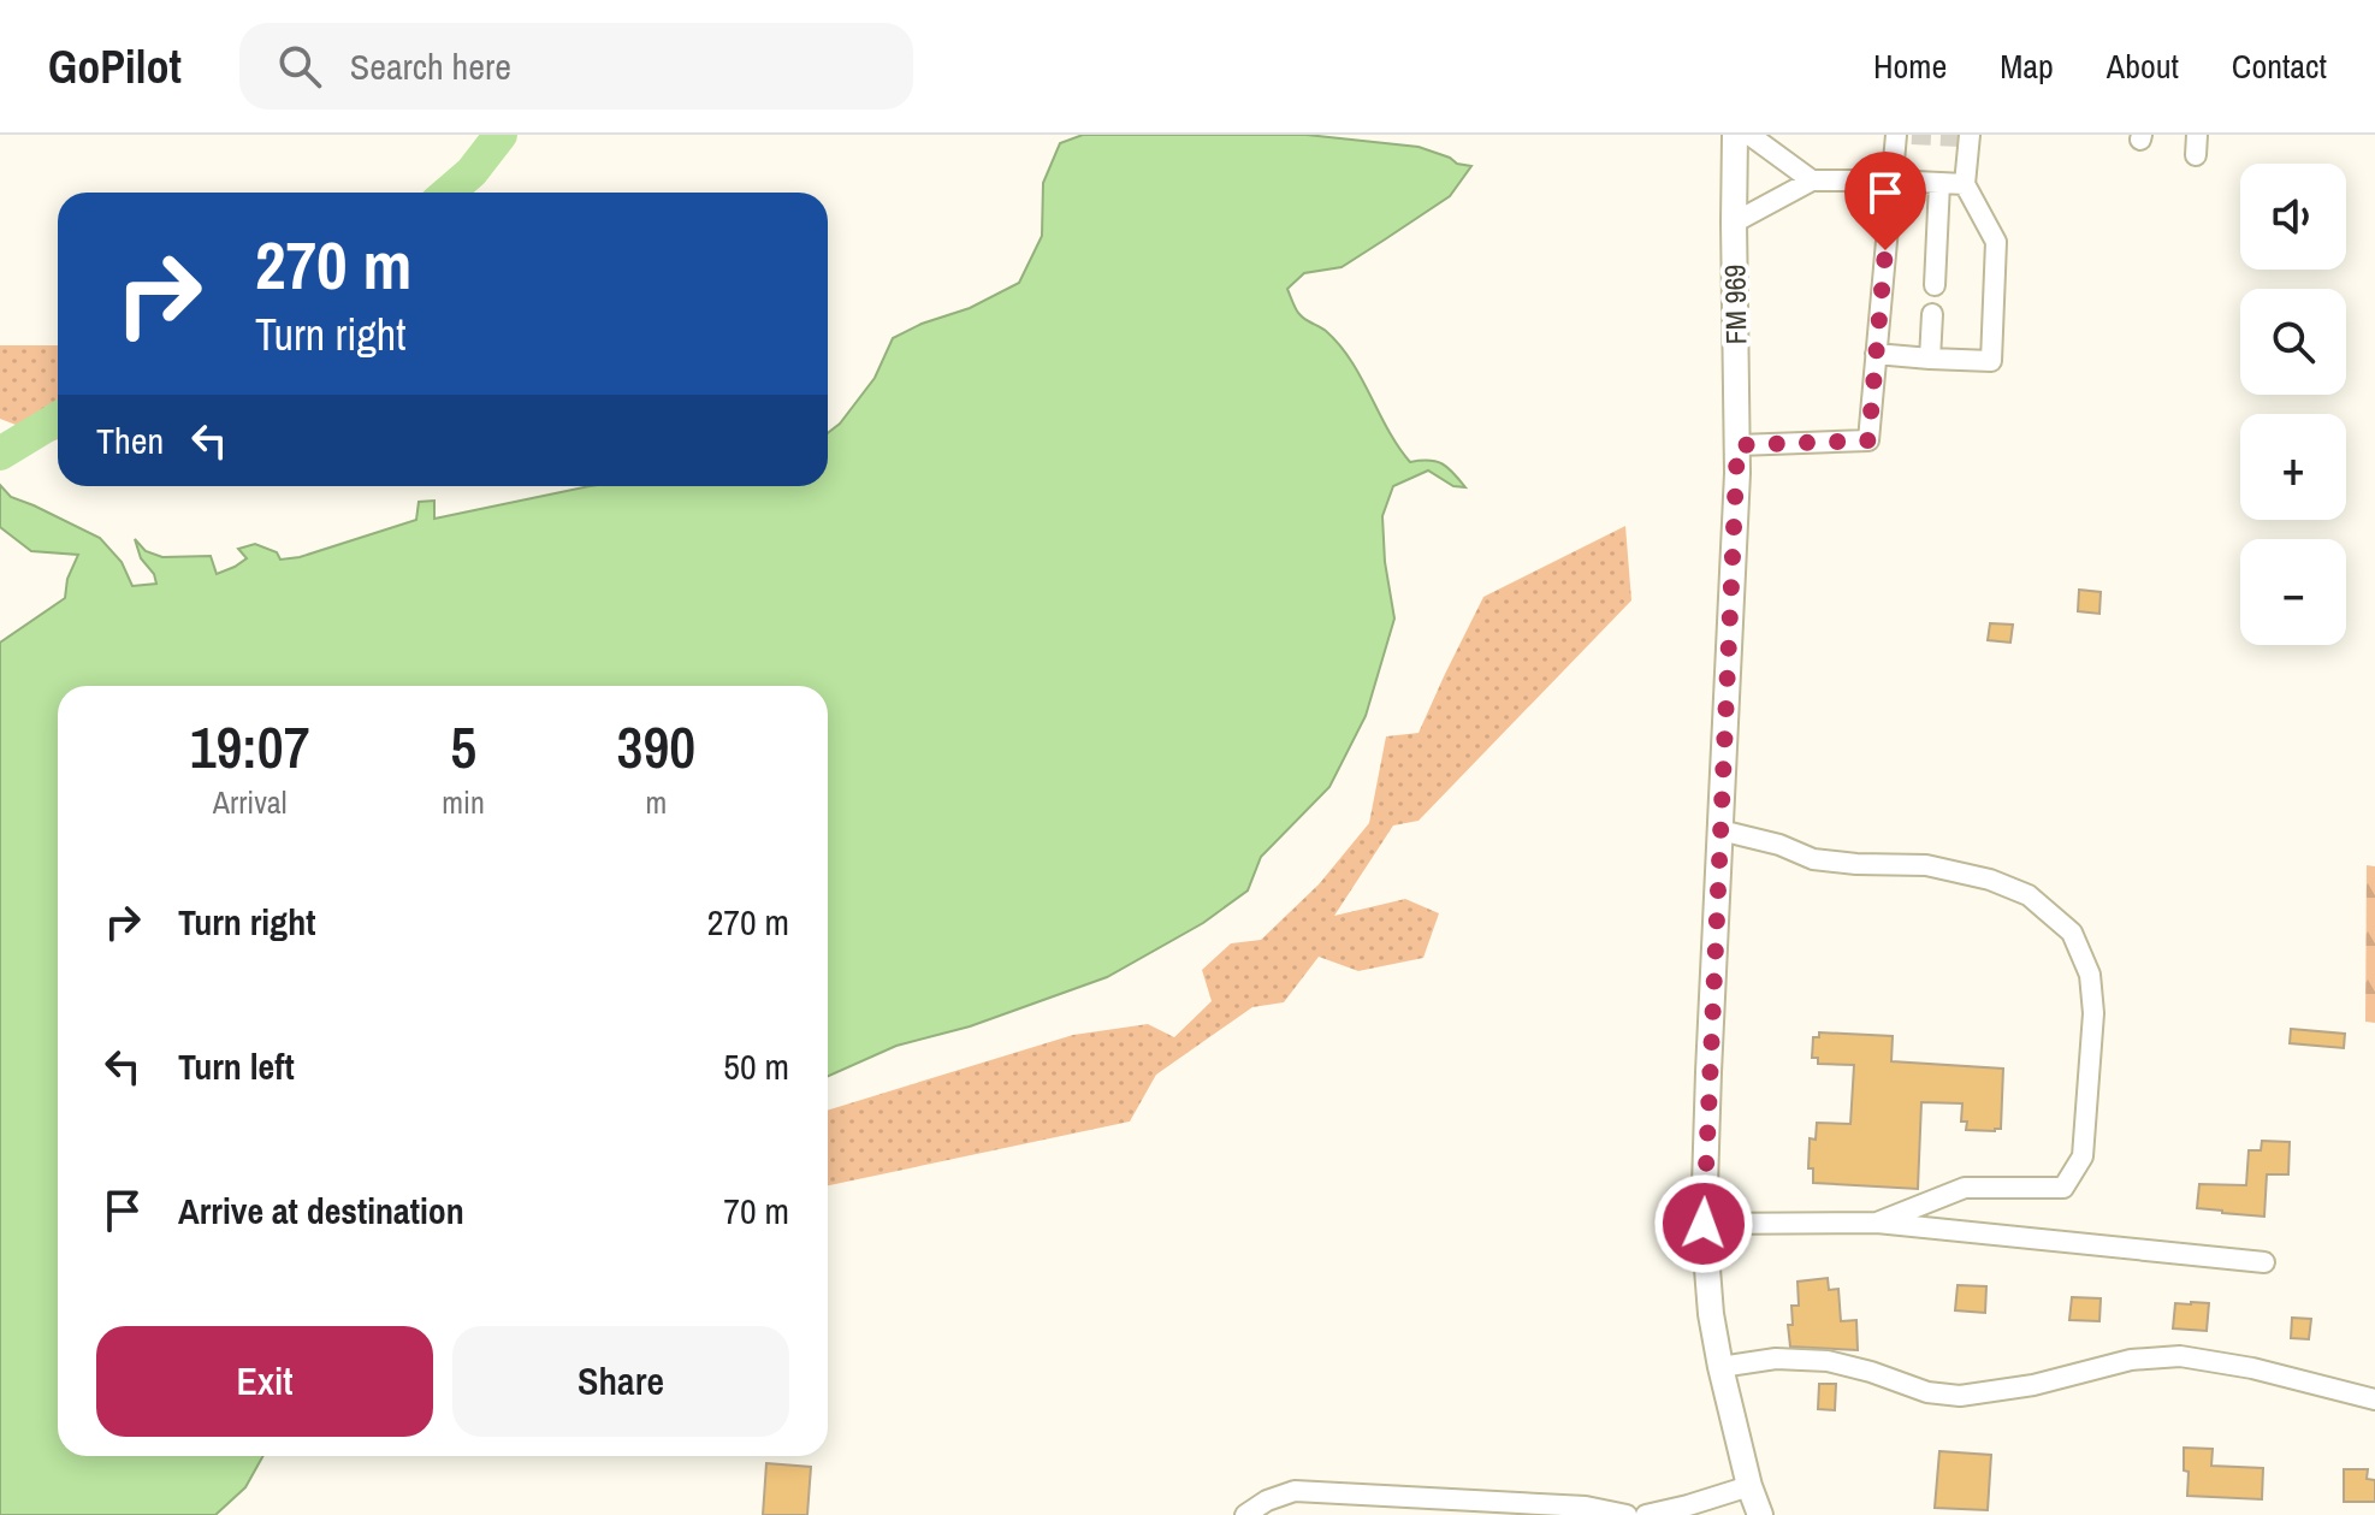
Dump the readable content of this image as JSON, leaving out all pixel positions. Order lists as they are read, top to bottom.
{
  "streets": {
    "main road": ["FM 969"]
  },
  "page": {
    "header": "GoPilot",
    "search": "Search here",
    "nav": [
      "Home",
      "Map",
      "About",
      "Contact"
    ],
    "map_buttons": ["+", "−"],
    "turn": ["270 m", "Turn right"],
    "then": "Then",
    "eta": [
      "19:07",
      "Arrival",
      "5",
      "min",
      "390",
      "m"
    ],
    "list": [
      {
        "name": "Turn right",
        "value": "270 m"
      },
      {
        "name": "Turn left",
        "value": "50 m"
      },
      {
        "name": "Arrive at destination",
        "value": "70 m"
      }
    ],
    "buttons": ["Exit", "Share"]
  }
}
